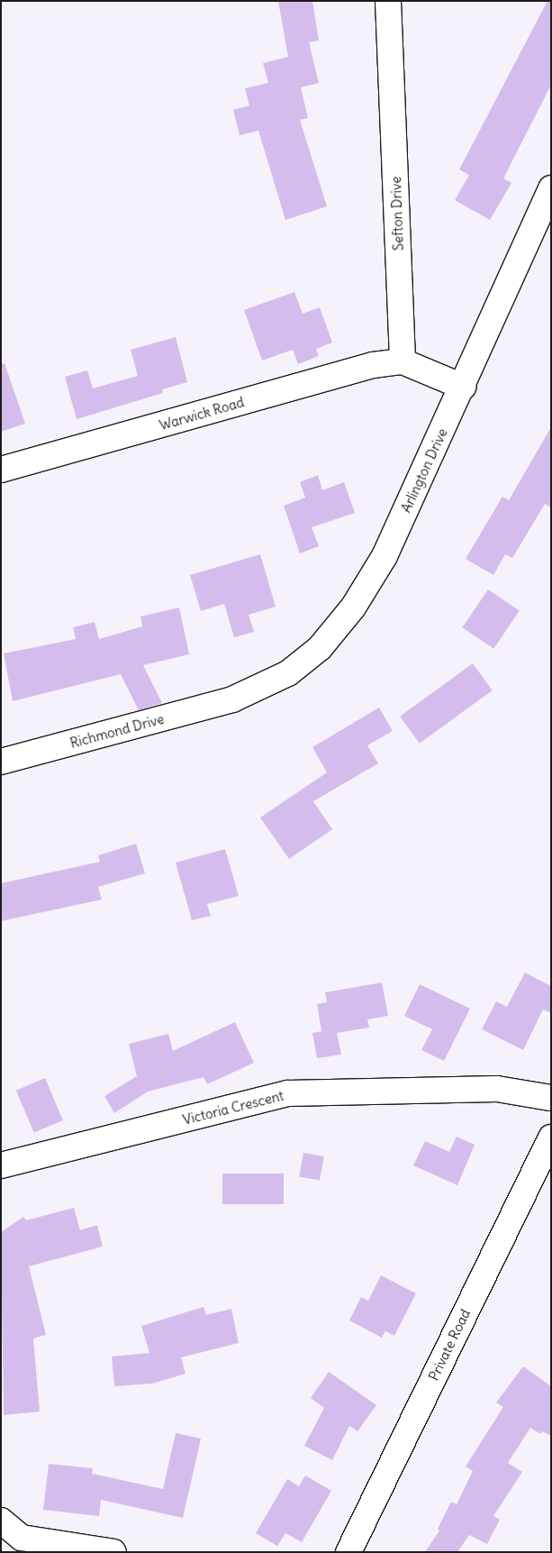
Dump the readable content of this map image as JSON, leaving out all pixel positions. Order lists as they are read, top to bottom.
{
  "streets": {
    "street": [
      "Sefton Drive",
      "Warwick Road",
      "Arlington Drive",
      "Richmond Drive",
      "Victoria Crescent",
      "Private Road"
    ]
  },
  "crossings": [
    ["Sefton Drive", "Warwick Road"],
    ["Arlington Drive", "Richmond Drive"]
  ]
}
